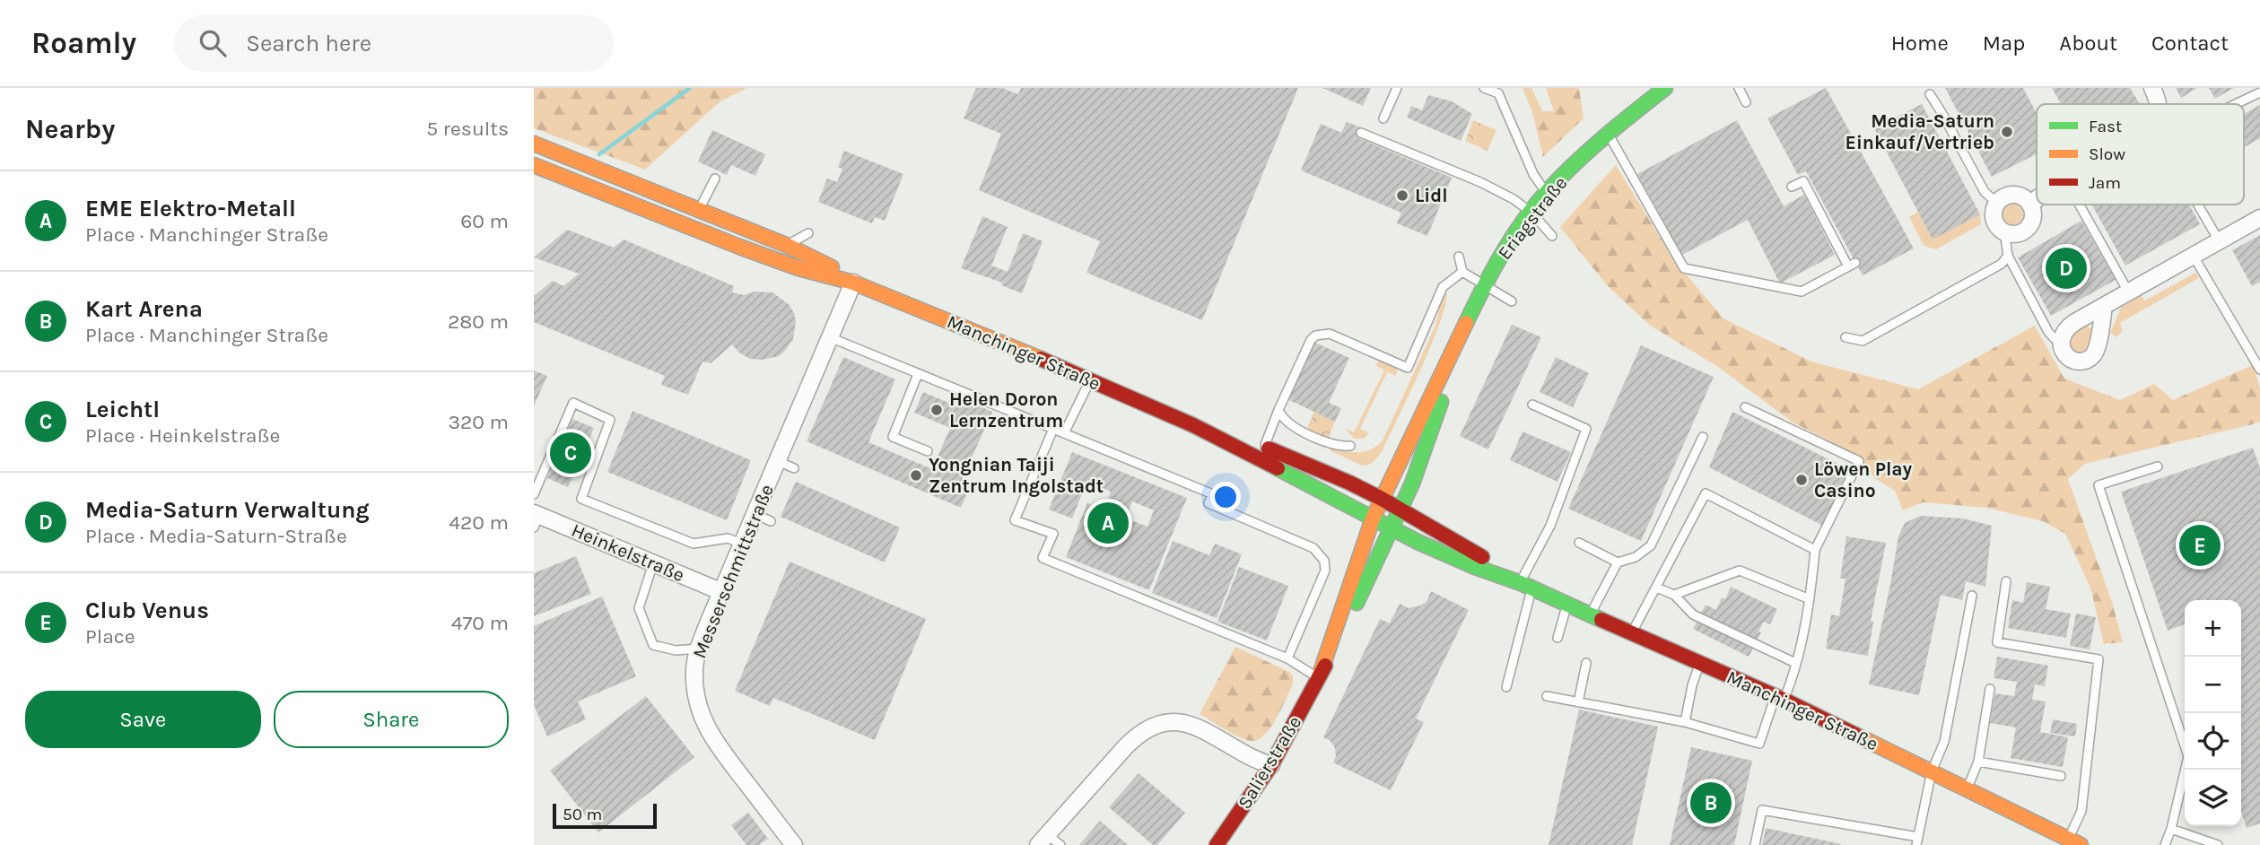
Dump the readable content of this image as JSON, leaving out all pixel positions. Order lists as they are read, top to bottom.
{
  "streets": {
    "main road": ["Eriagstraße", "Manchinger Straße", "Salierstraße"],
    "street": ["Heinkelstraße", "Messerschmittstraße"]
  },
  "crossings": [
    ["Eriagstraße", "Manchinger Straße"],
    ["Eriagstraße", "Salierstraße"],
    ["Manchinger Straße", "Messerschmittstraße"],
    ["Manchinger Straße", "Salierstraße"],
    ["Heinkelstraße", "Messerschmittstraße"]
  ],
  "places": [
    "Media-Saturn Einkauf/Vertrieb",
    "Lidl",
    "Helen Doron Lernzentrum",
    "Yongnian Taiji Zentrum Ingolstadt",
    "Löwen Play Casino"
  ],
  "legend": ["Fast", "Slow", "Jam"],
  "scale_bar": "50 m",
  "page": {
    "header": "Roamly",
    "search": "Search here",
    "nav": [
      "Home",
      "Map",
      "About",
      "Contact"
    ],
    "heading": ["Nearby", "5 results"],
    "list": [
      {
        "mark": "A",
        "name": "EME Elektro-Metall",
        "note": "Place · Manchinger Straße",
        "value": "60 m"
      },
      {
        "mark": "B",
        "name": "Kart Arena",
        "note": "Place · Manchinger Straße",
        "value": "280 m"
      },
      {
        "mark": "C",
        "name": "Leichtl",
        "note": "Place · Heinkelstraße",
        "value": "320 m"
      },
      {
        "mark": "D",
        "name": "Media-Saturn Verwaltung",
        "note": "Place · Media-Saturn-Straße",
        "value": "420 m"
      },
      {
        "mark": "E",
        "name": "Club Venus",
        "note": "Place",
        "value": "470 m"
      }
    ],
    "pins": [
      "D",
      "C",
      "A",
      "E",
      "B"
    ],
    "map_buttons": ["+", "−"],
    "buttons": ["Save", "Share"],
    "scale": "50 m"
  }
}
